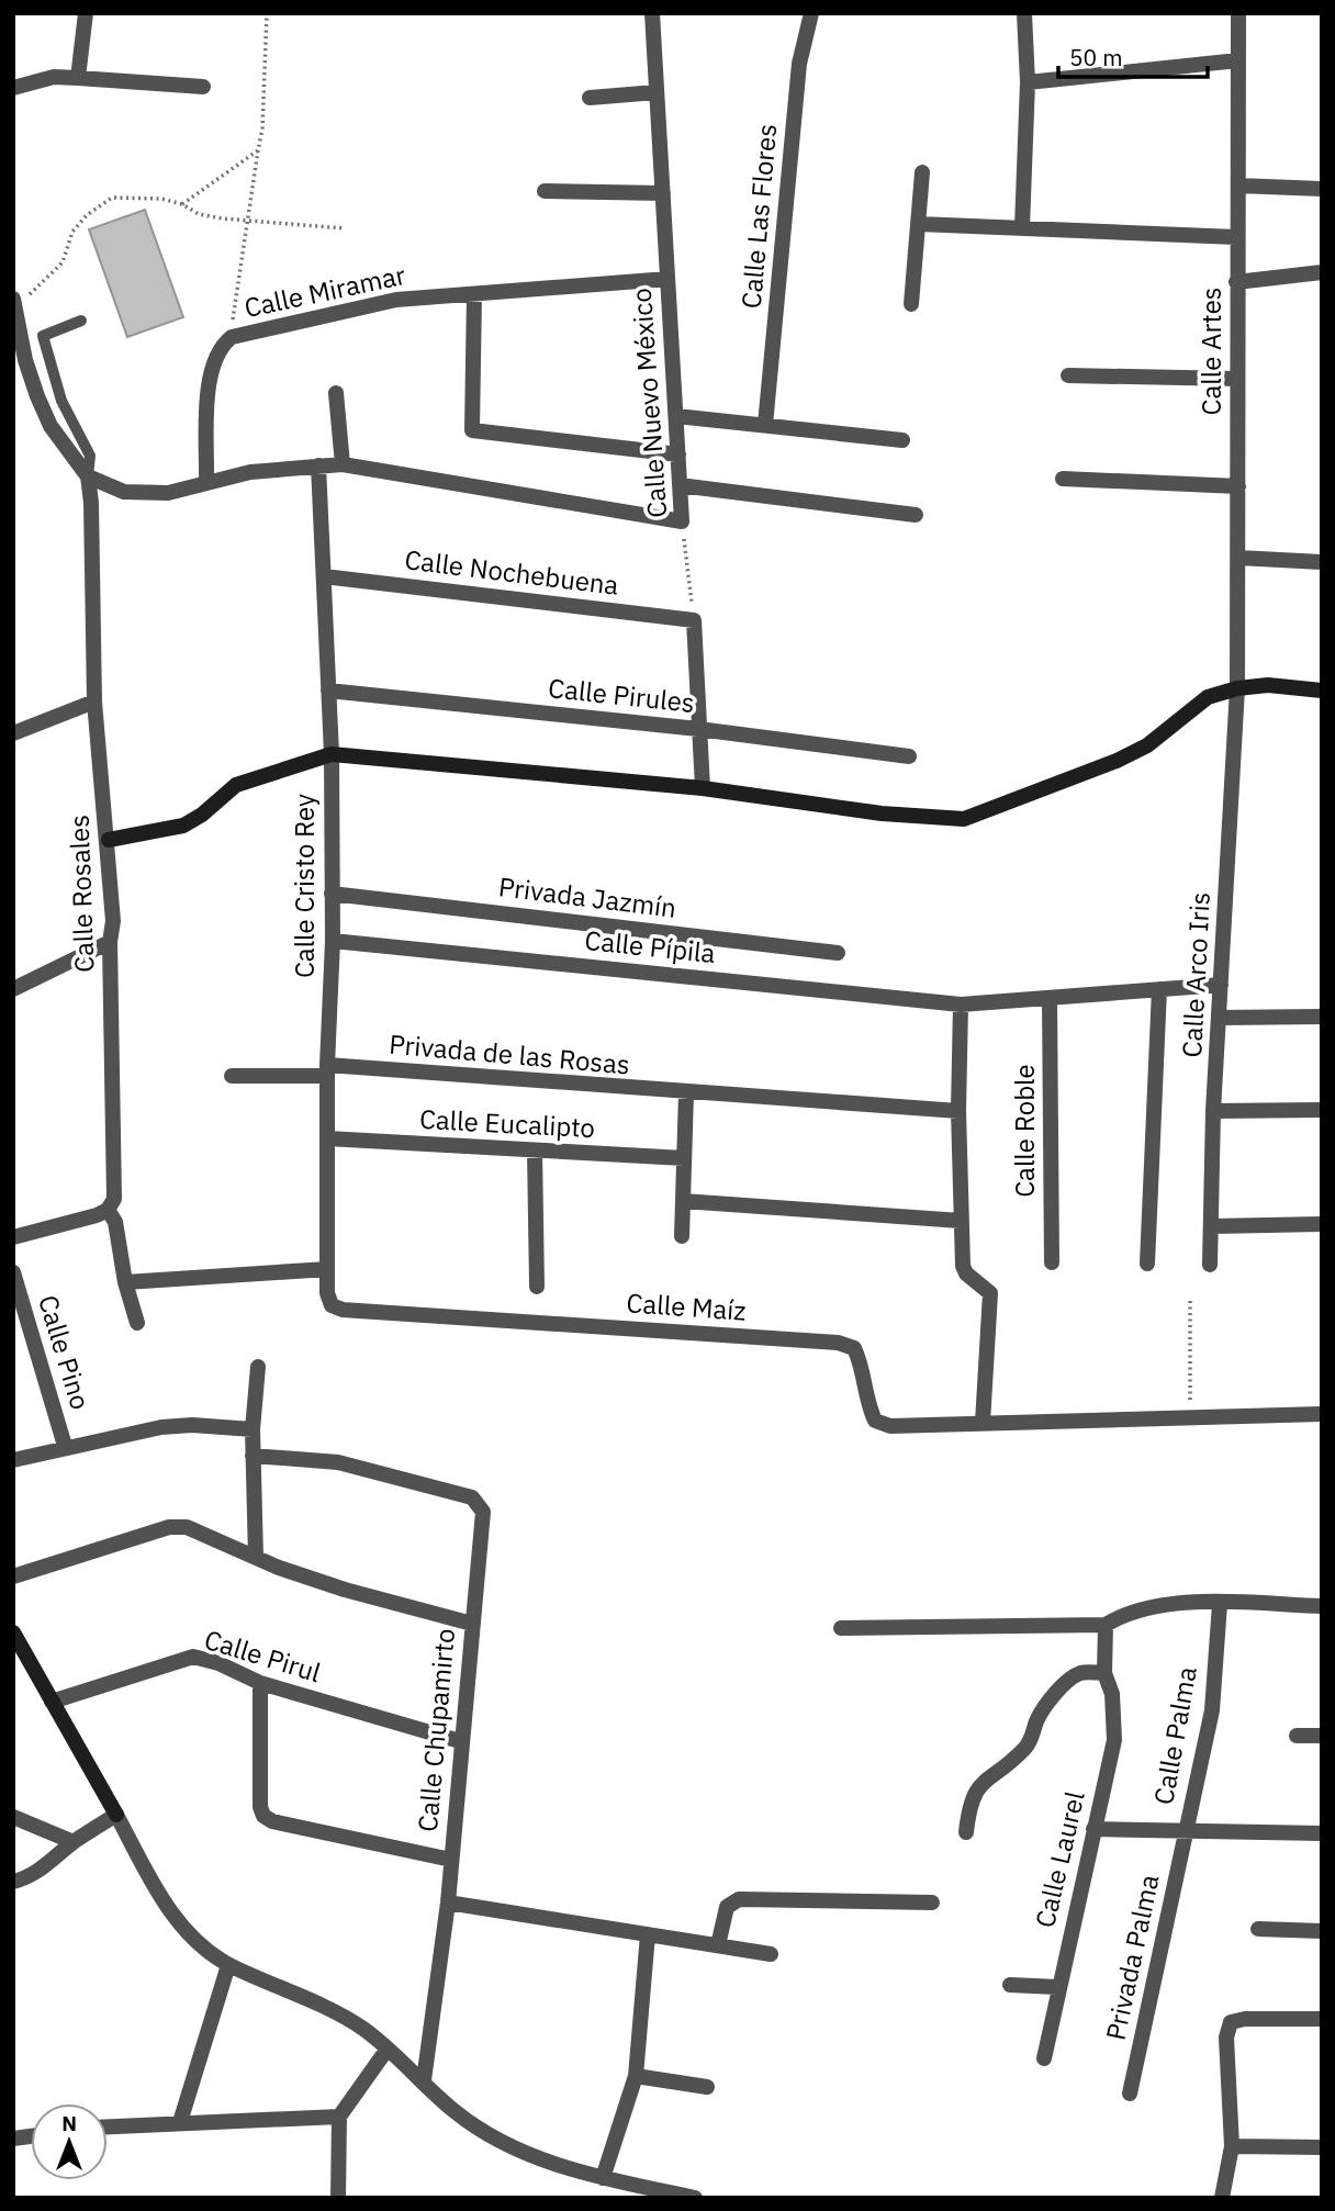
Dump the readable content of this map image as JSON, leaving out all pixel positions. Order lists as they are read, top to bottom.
{
  "streets": {
    "street": [
      "Calle Las Flores",
      "Calle Miramar",
      "Calle Artes",
      "Calle Nuevo México",
      "Calle Nochebuena",
      "Calle Pirules",
      "Calle Cristo Rey",
      "Calle Rosales",
      "Privada Jazmín",
      "Calle Pípila",
      "Calle Arco Iris",
      "Privada de las Rosas",
      "Calle Eucalipto",
      "Calle Roble",
      "Calle Maíz",
      "Calle Pino",
      "Calle Pirul",
      "Calle Chupamirto",
      "Calle Palma",
      "Calle Laurel",
      "Privada Palma"
    ]
  },
  "crossings": [
    ["Calle Miramar", "Calle Nuevo México"],
    ["Calle Artes", "Calle Arco Iris"],
    ["Calle Nuevo México", "Calle Nochebuena"],
    ["Calle Nochebuena", "Calle Cristo Rey"],
    ["Calle Pirules", "Calle Cristo Rey"],
    ["Calle Cristo Rey", "Privada Jazmín"],
    ["Calle Cristo Rey", "Calle Pípila"],
    ["Calle Cristo Rey", "Privada de las Rosas"],
    ["Calle Cristo Rey", "Calle Eucalipto"],
    ["Calle Cristo Rey", "Calle Maíz"],
    ["Calle Pirul", "Calle Chupamirto"],
    ["Calle Palma", "Privada Palma"]
  ],
  "scale_bar": "50 m",
  "north": "top"
}
